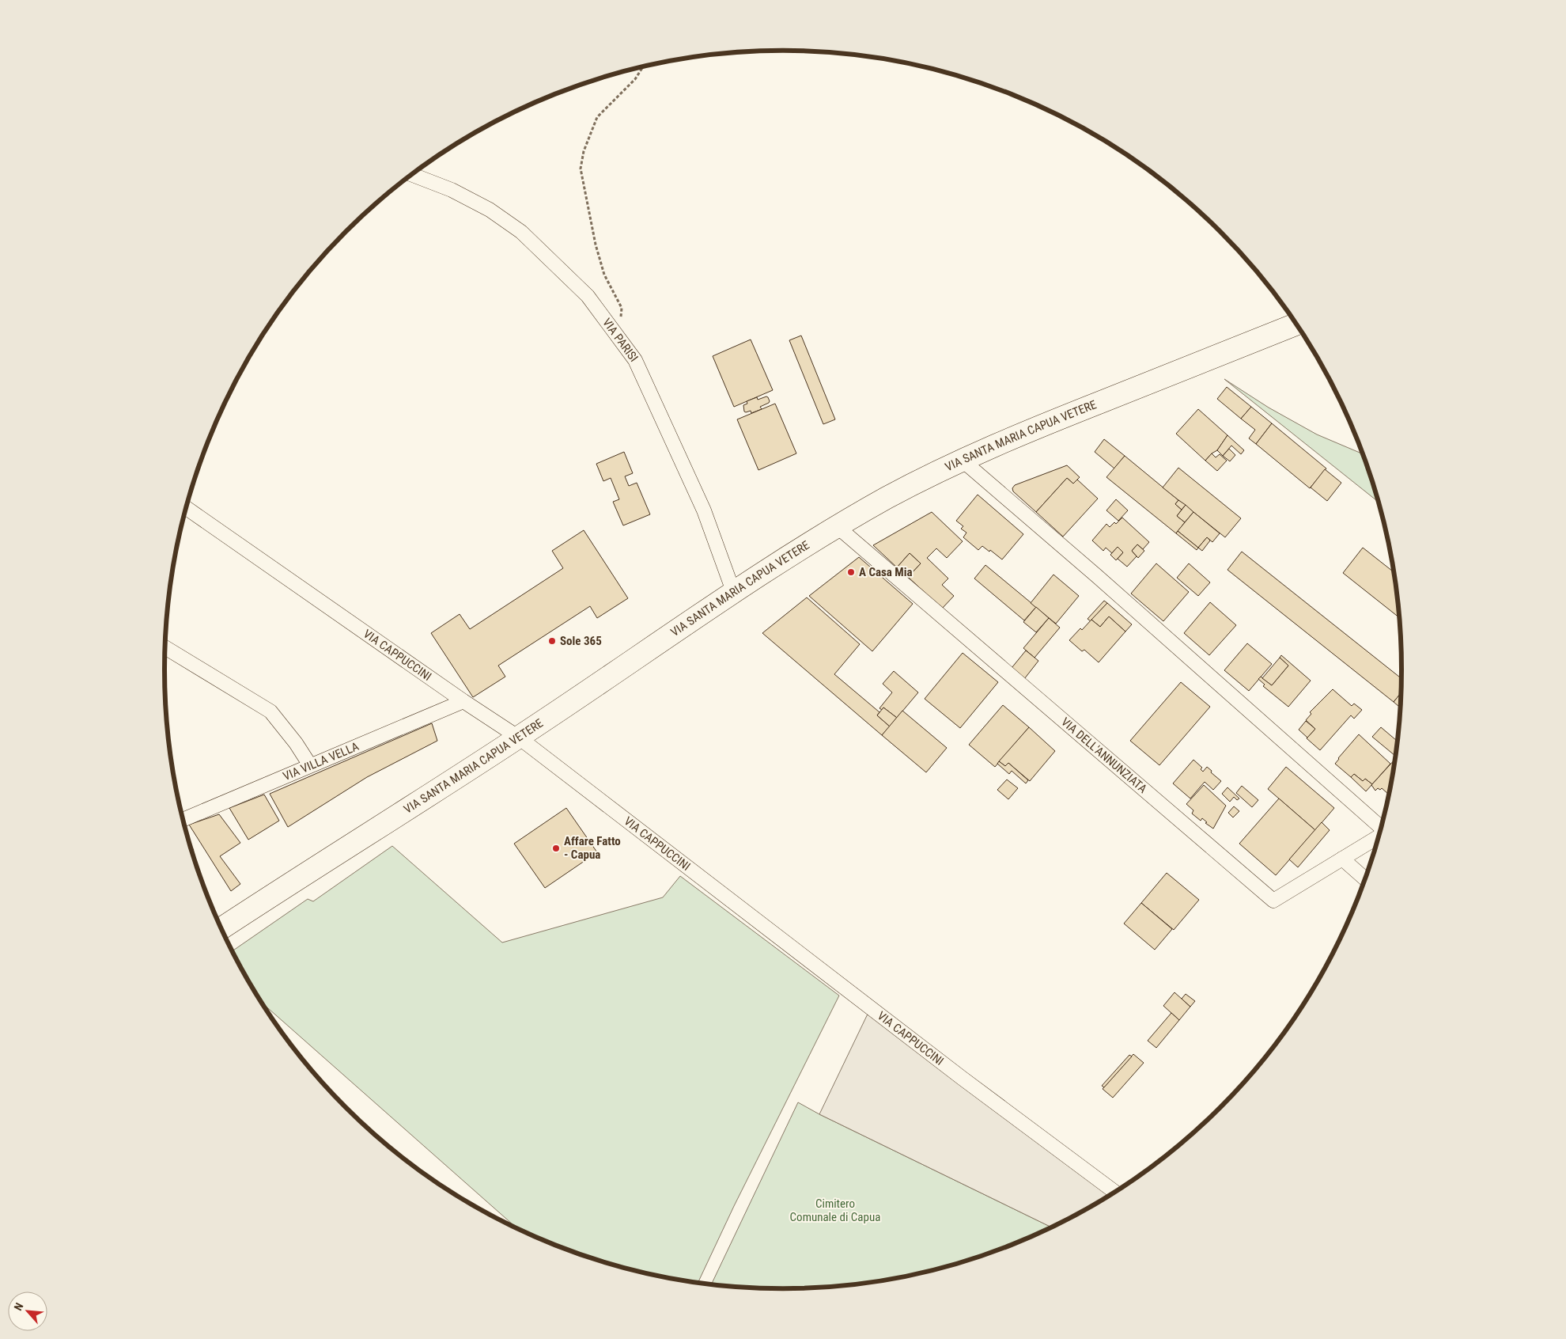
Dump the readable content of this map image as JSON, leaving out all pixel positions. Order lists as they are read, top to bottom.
{
  "streets": {
    "main road": ["VIA SANTA MARIA CAPUA VETERE"],
    "street": [
      "VIA PARISI",
      "VIA CAPPUCCINI",
      "VIA DELL'ANNUNZIATA",
      "VIA VILLA VELLA"
    ]
  },
  "crossings": [
    ["VIA PARISI", "VIA SANTA MARIA CAPUA VETERE"],
    ["VIA SANTA MARIA CAPUA VETERE", "VIA CAPPUCCINI"],
    ["VIA SANTA MARIA CAPUA VETERE", "VIA DELL'ANNUNZIATA"],
    ["VIA CAPPUCCINI", "VIA VILLA VELLA"]
  ],
  "parks": ["Cimitero Comunale di Capua"],
  "places": ["A Casa Mia", "Sole 365", "Affare Fatto - Capua"],
  "north": "top left"
}
